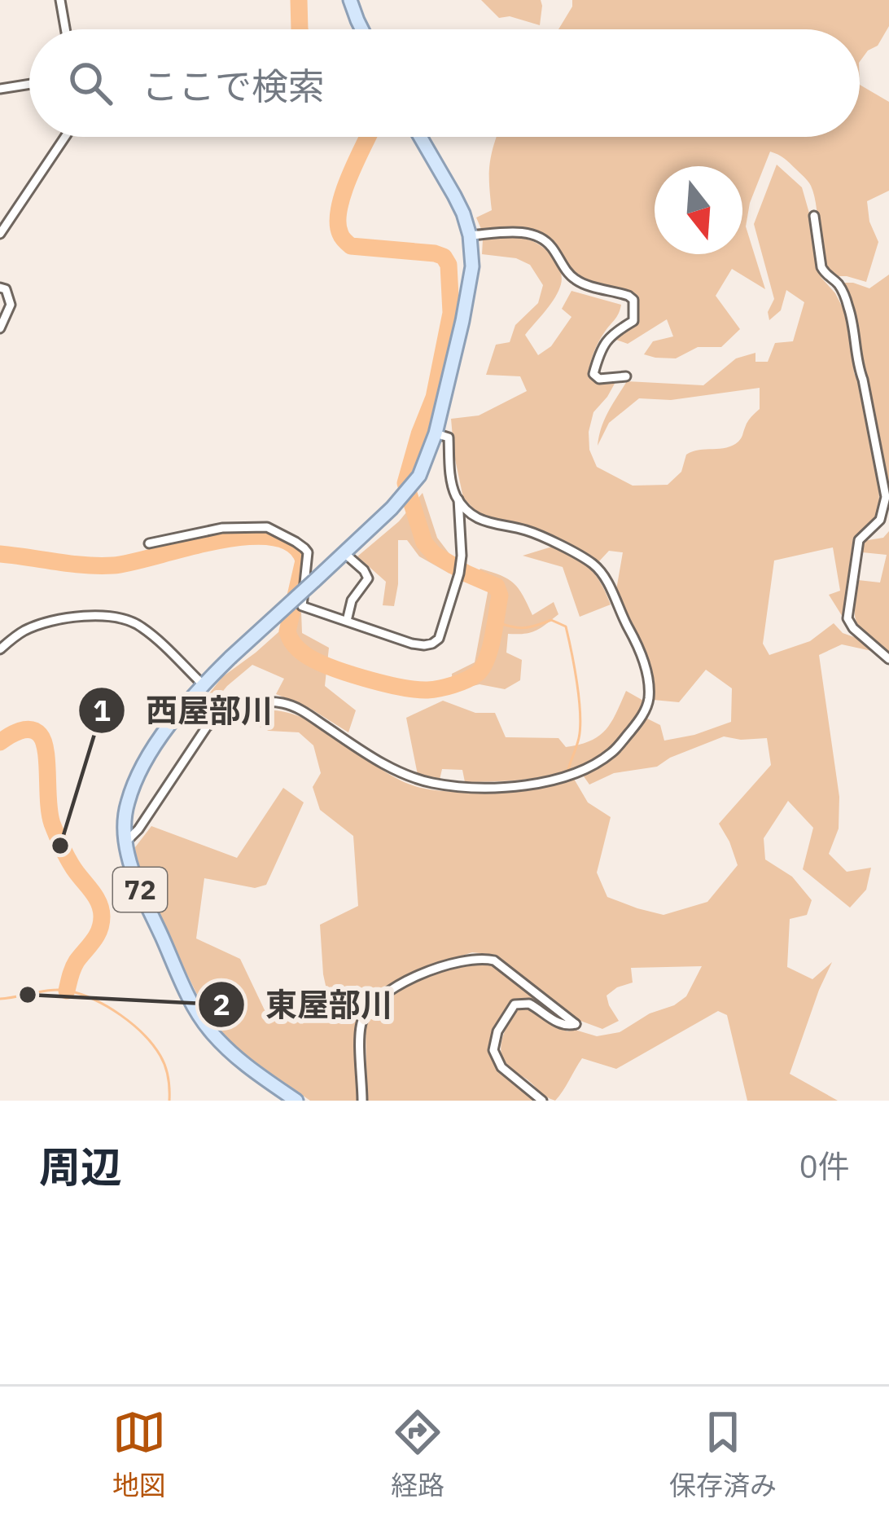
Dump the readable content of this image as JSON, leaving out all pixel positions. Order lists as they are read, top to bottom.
{
  "streets": {
    "main road": ["72"]
  },
  "places": ["西屋部川", "東屋部川"],
  "north": "bottom",
  "page": {
    "search": "ここで検索",
    "heading": ["周辺", "0件"],
    "nav": ["地図", "経路", "保存済み"]
  }
}
